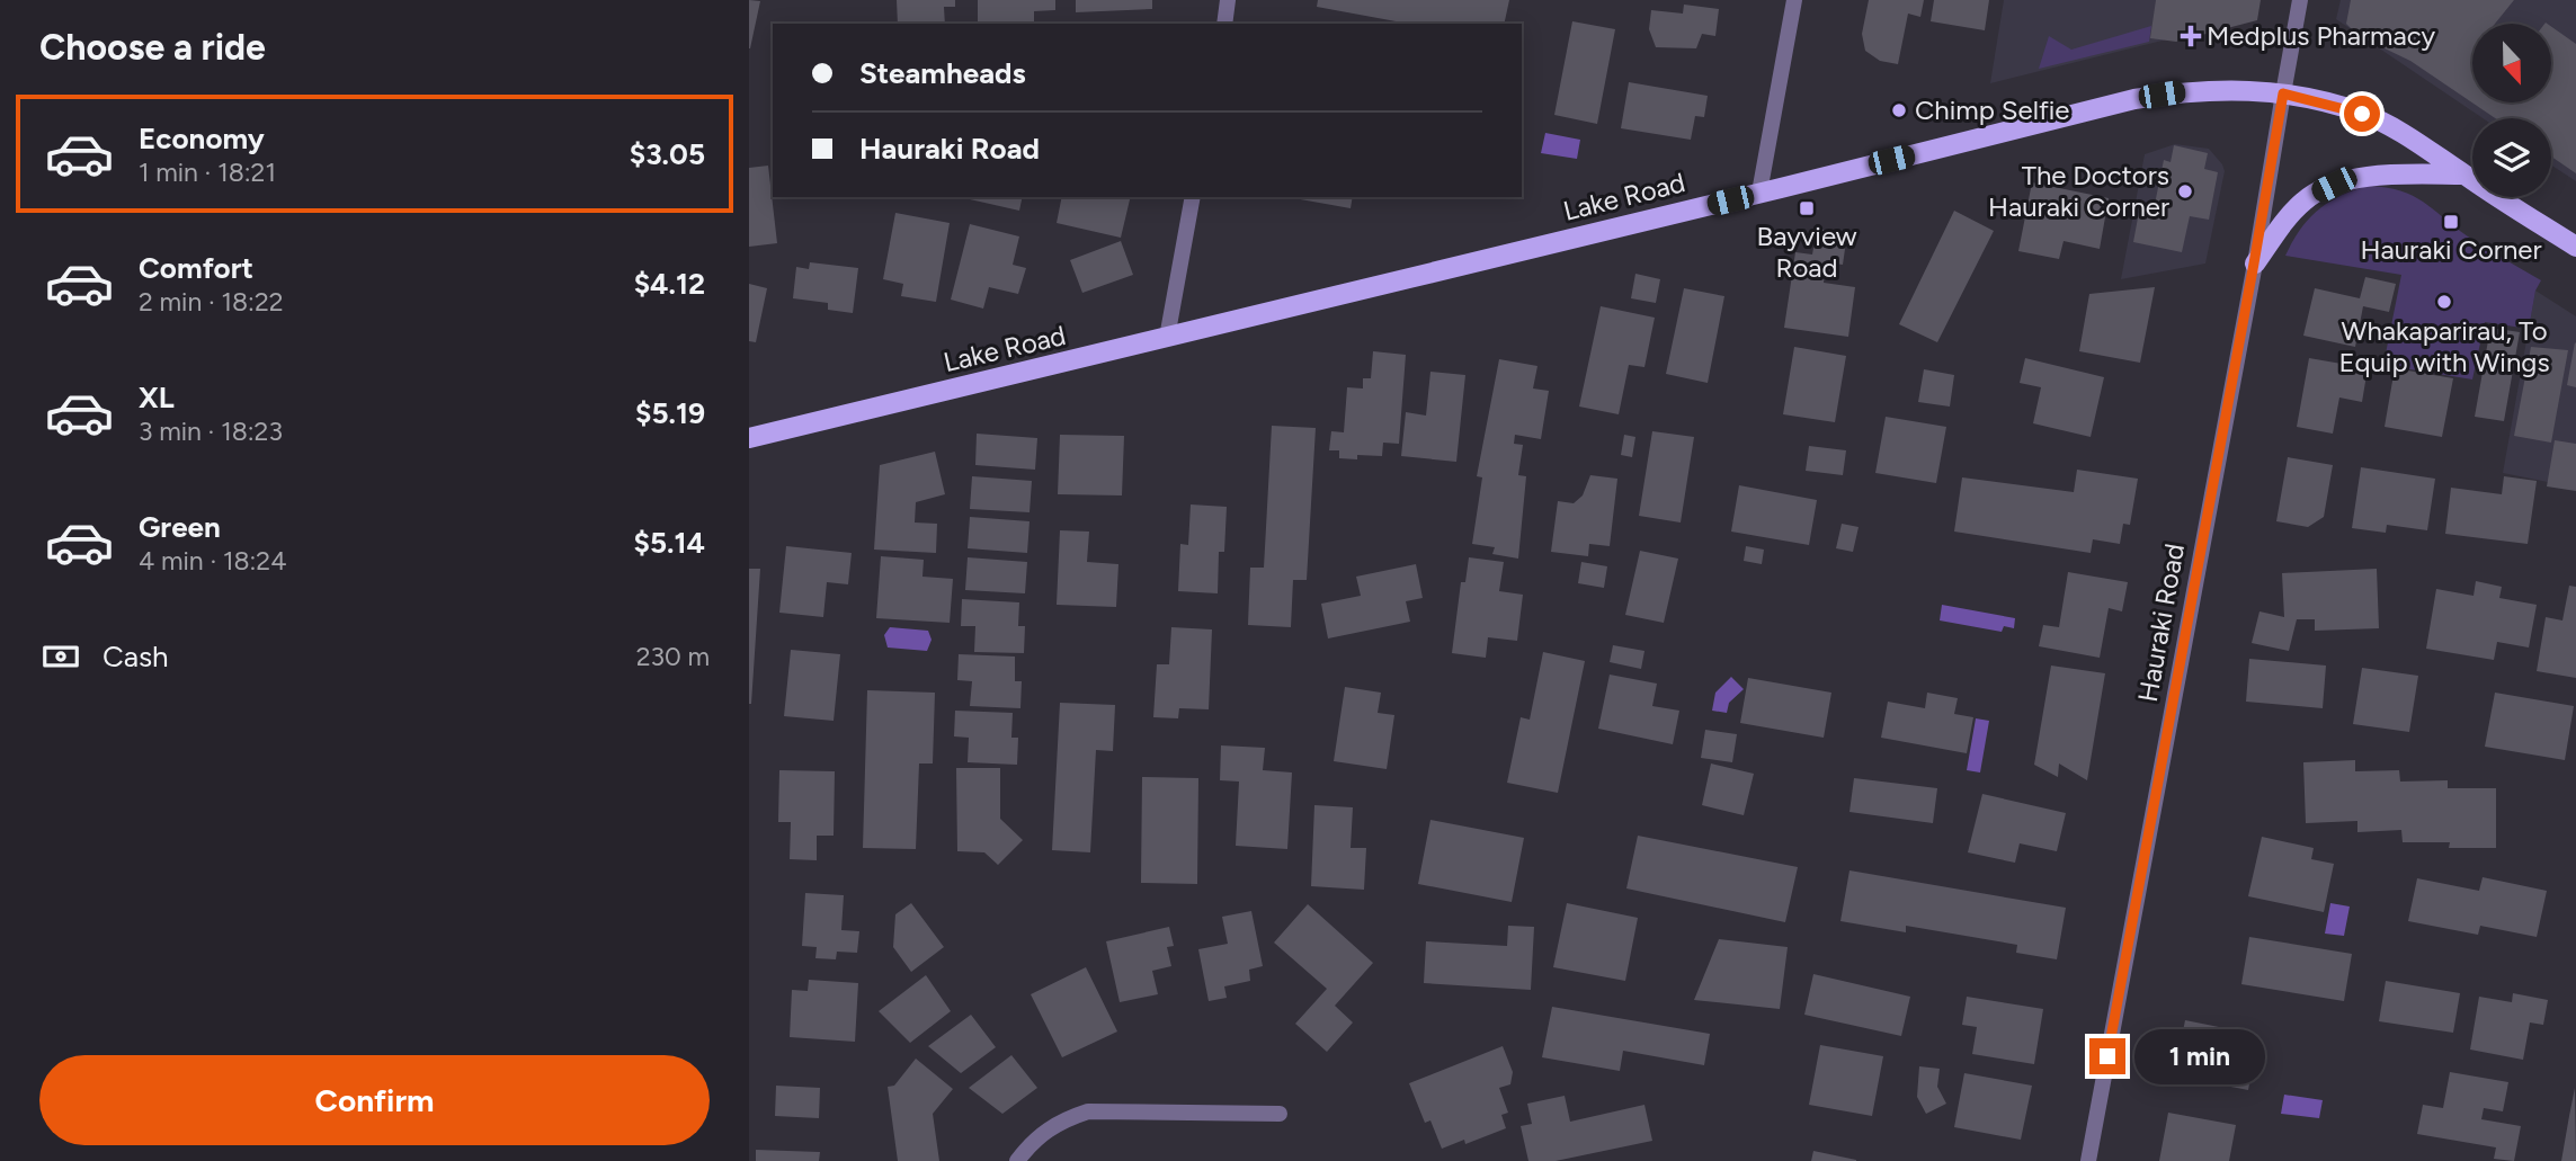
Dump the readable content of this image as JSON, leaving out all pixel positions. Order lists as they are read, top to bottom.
{
  "streets": {
    "main road": ["Lake Road"],
    "street": ["Hauraki Road"]
  },
  "crossings": [
    ["Lake Road", "Hauraki Road"]
  ],
  "places": {
    "health": ["Medplus Pharmacy"],
    "other": ["Chimp Selfie", "The Doctors Hauraki Corner", "Whakaparirau, To Equip with Wings"],
    "transit": ["Bayview Road", "Hauraki Corner"]
  },
  "north": "bottom",
  "page": {
    "heading": "Choose a ride",
    "banner": ["Steamheads", "Hauraki Road"],
    "list": [
      {
        "name": "Economy",
        "note": "1 min · 18:21",
        "value": "$3.05"
      },
      {
        "name": "Comfort",
        "note": "2 min · 18:22",
        "value": "$4.12"
      },
      {
        "name": "XL",
        "note": "3 min · 18:23",
        "value": "$5.19"
      },
      {
        "name": "Green",
        "note": "4 min · 18:24",
        "value": "$5.14"
      }
    ],
    "pay": ["Cash", "230 m"],
    "bubble": "1 min",
    "buttons": "Confirm"
  }
}
